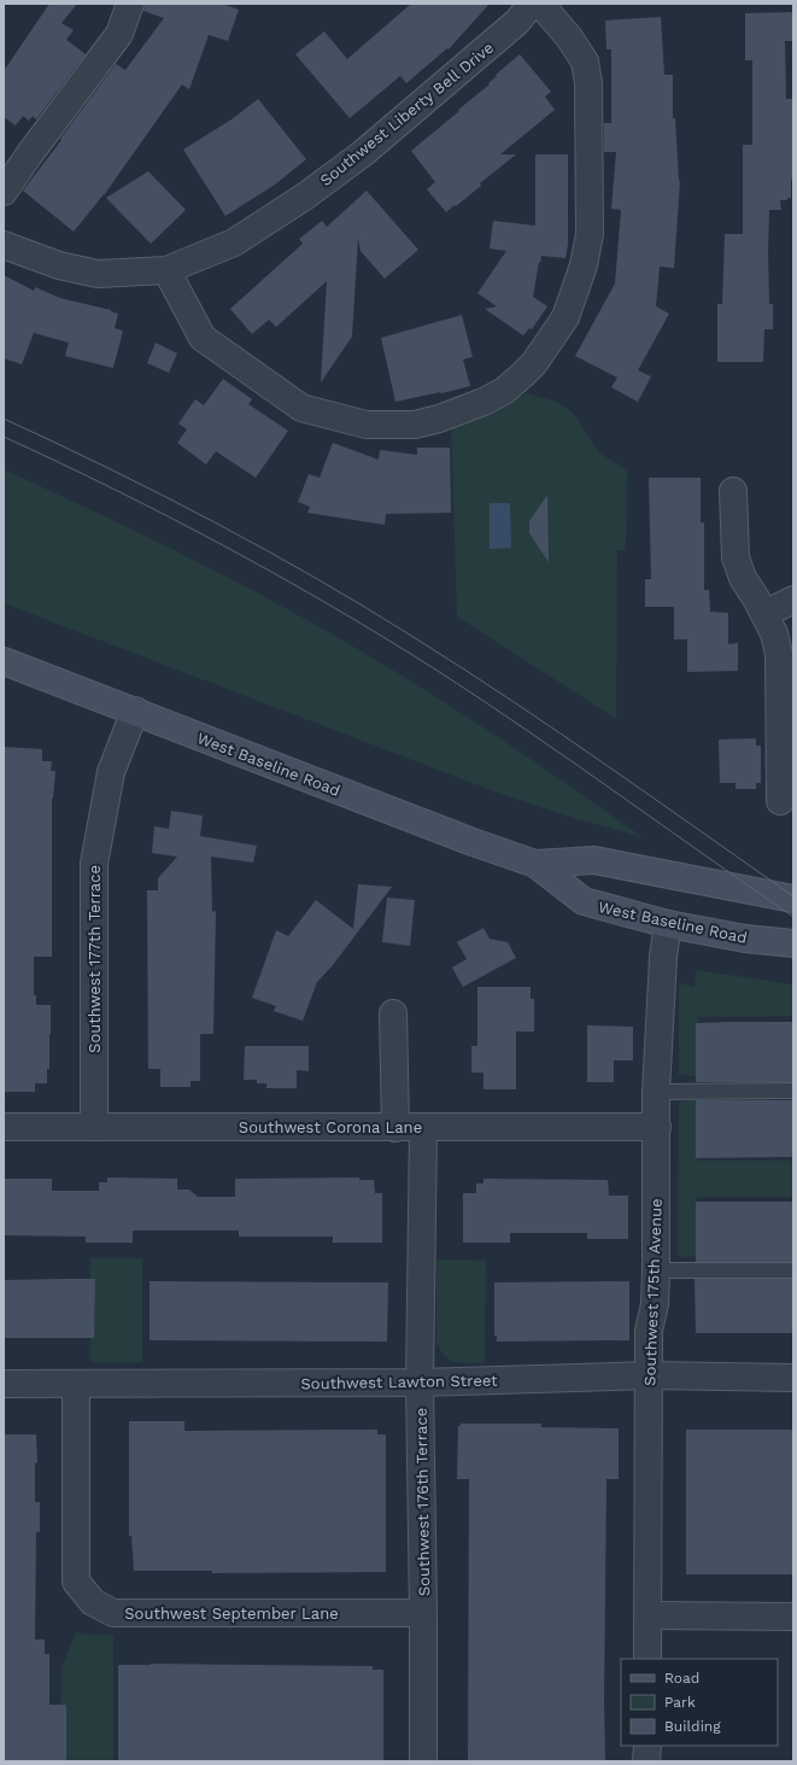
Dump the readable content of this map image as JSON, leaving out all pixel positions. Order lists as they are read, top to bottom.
{
  "streets": {
    "main road": ["West Baseline Road"],
    "street": [
      "Southwest Liberty Bell Drive",
      "Southwest 177th Terrace",
      "Southwest Corona Lane",
      "Southwest 175th Avenue",
      "Southwest Lawton Street",
      "Southwest 176th Terrace",
      "Southwest September Lane"
    ]
  },
  "crossings": [
    ["West Baseline Road", "Southwest 177th Terrace"],
    ["West Baseline Road", "Southwest 175th Avenue"],
    ["Southwest 177th Terrace", "Southwest Corona Lane"],
    ["Southwest Corona Lane", "Southwest 175th Avenue"],
    ["Southwest Corona Lane", "Southwest 176th Terrace"],
    ["Southwest 175th Avenue", "Southwest Lawton Street"],
    ["Southwest Lawton Street", "Southwest 176th Terrace"],
    ["Southwest Lawton Street", "Southwest September Lane"],
    ["Southwest 176th Terrace", "Southwest September Lane"]
  ],
  "legend": ["Road", "Park", "Building"]
}
